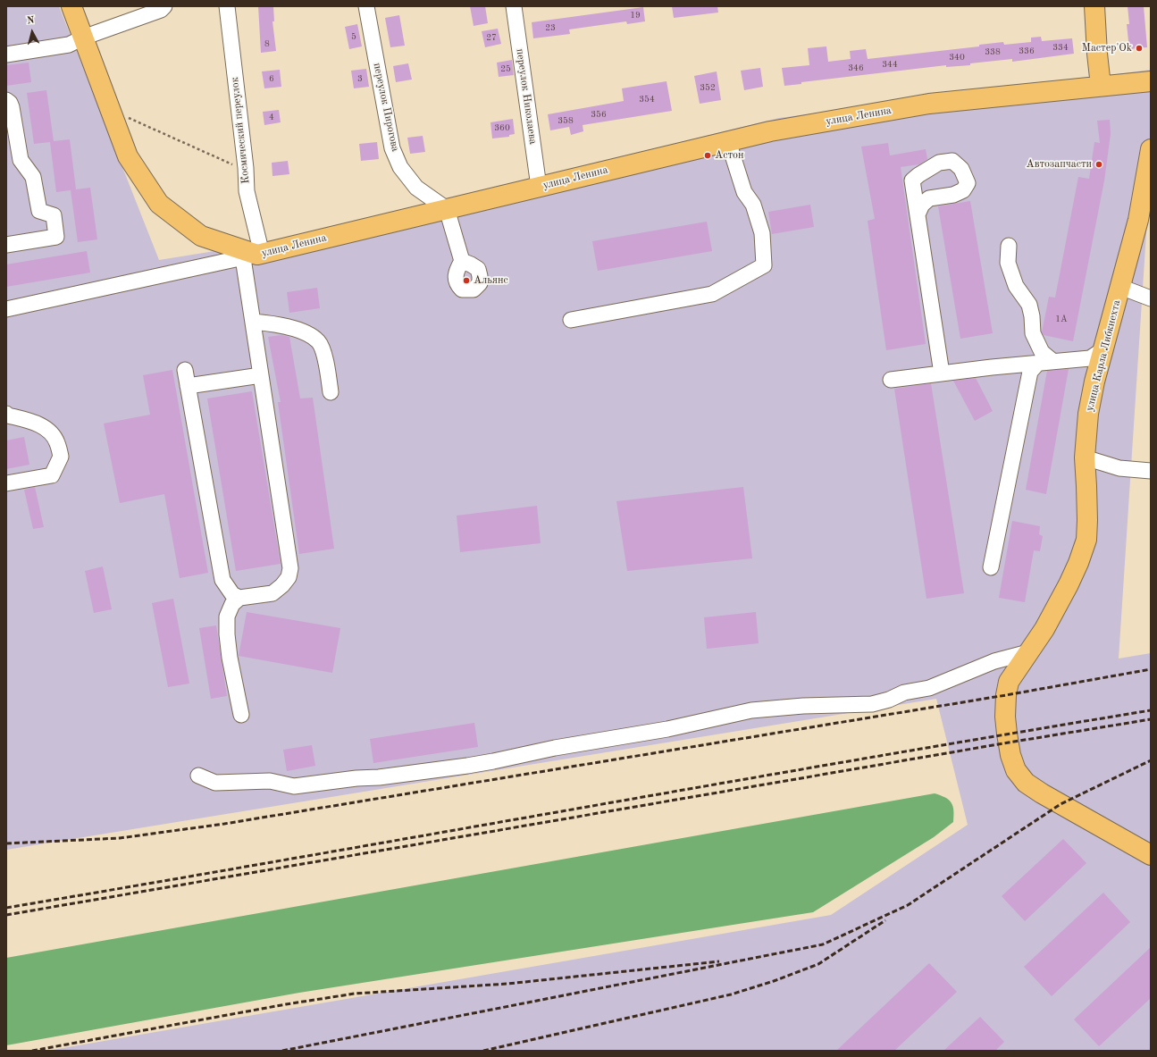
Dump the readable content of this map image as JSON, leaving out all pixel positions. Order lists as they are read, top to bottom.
{
  "streets": {
    "main road": ["улица Ленина", "улица Карла Либкнехта"],
    "street": ["переулок Николаева", "переулок Пирогова", "Космический переулок"]
  },
  "crossings": [
    ["переулок Николаева", "улица Ленина"],
    ["переулок Пирогова", "улица Ленина"],
    ["улица Ленина", "Космический переулок"]
  ],
  "places": [
    "Мастер'Ok",
    "Астон",
    "Автозапчасти",
    "Альянс"
  ],
  "house_numbers": [
    "19",
    "23",
    "5",
    "27",
    "8",
    "334",
    "336",
    "338",
    "340",
    "344",
    "346",
    "25",
    "6",
    "3",
    "352",
    "354",
    "356",
    "4",
    "358",
    "360",
    "1А"
  ],
  "north": "top"
}
